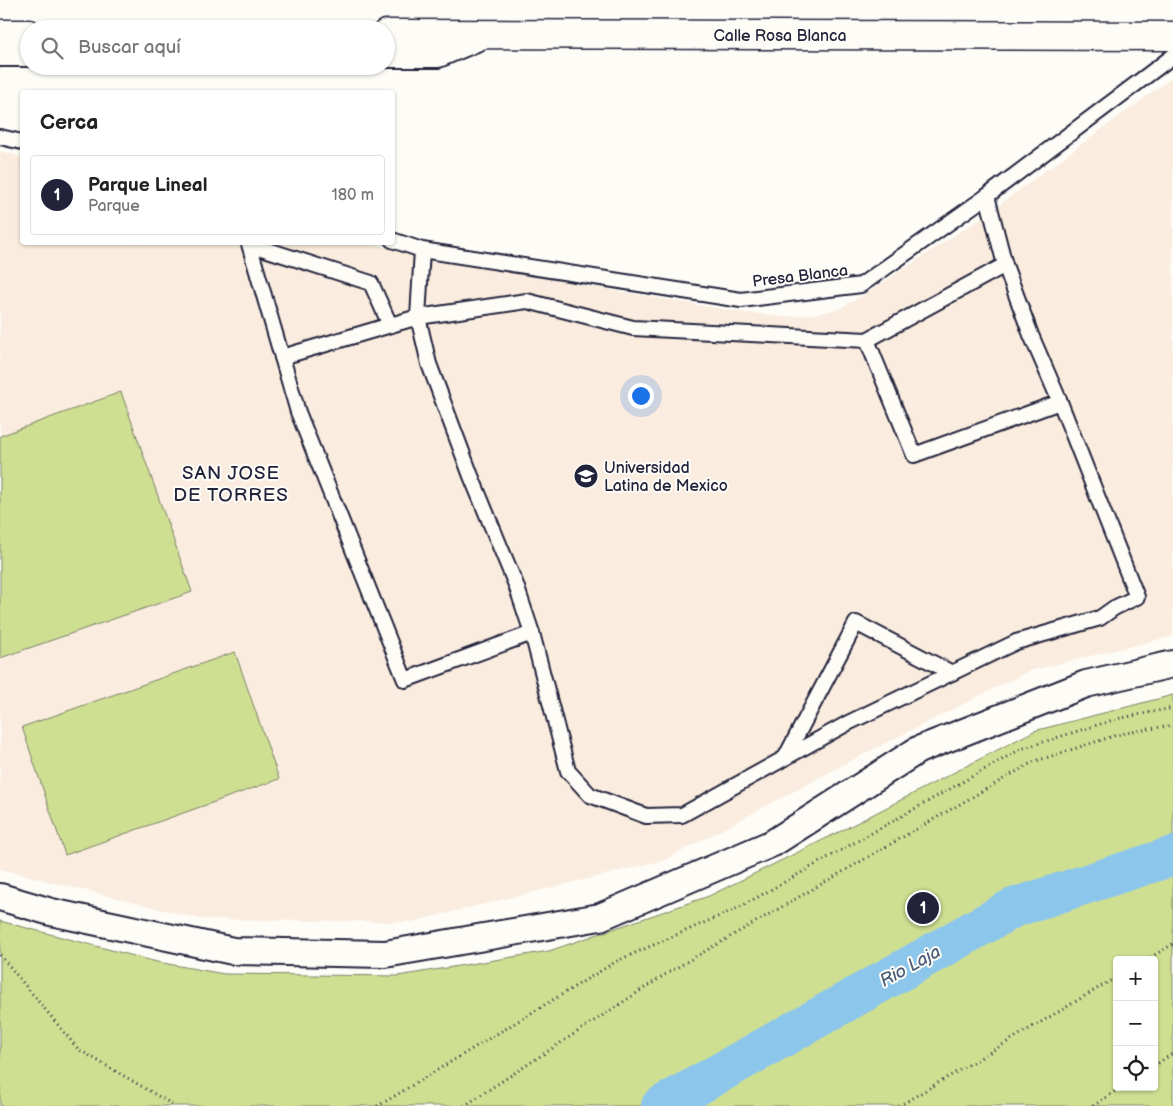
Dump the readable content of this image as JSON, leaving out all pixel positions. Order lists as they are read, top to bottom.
{
  "streets": {
    "main road": ["Calle Rosa Blanca"],
    "lane": ["Presa Blanca"]
  },
  "districts": ["SAN JOSE DE TORRES"],
  "water": ["Rio Laja"],
  "places": {
    "school or university": ["Universidad Latina de Mexico"]
  },
  "page": {
    "search": "Buscar aquí",
    "heading": "Cerca",
    "list": [
      {
        "mark": "1",
        "name": "Parque Lineal",
        "note": "Parque",
        "value": "180 m"
      }
    ],
    "pins": "1",
    "map_buttons": ["+", "−"]
  }
}
